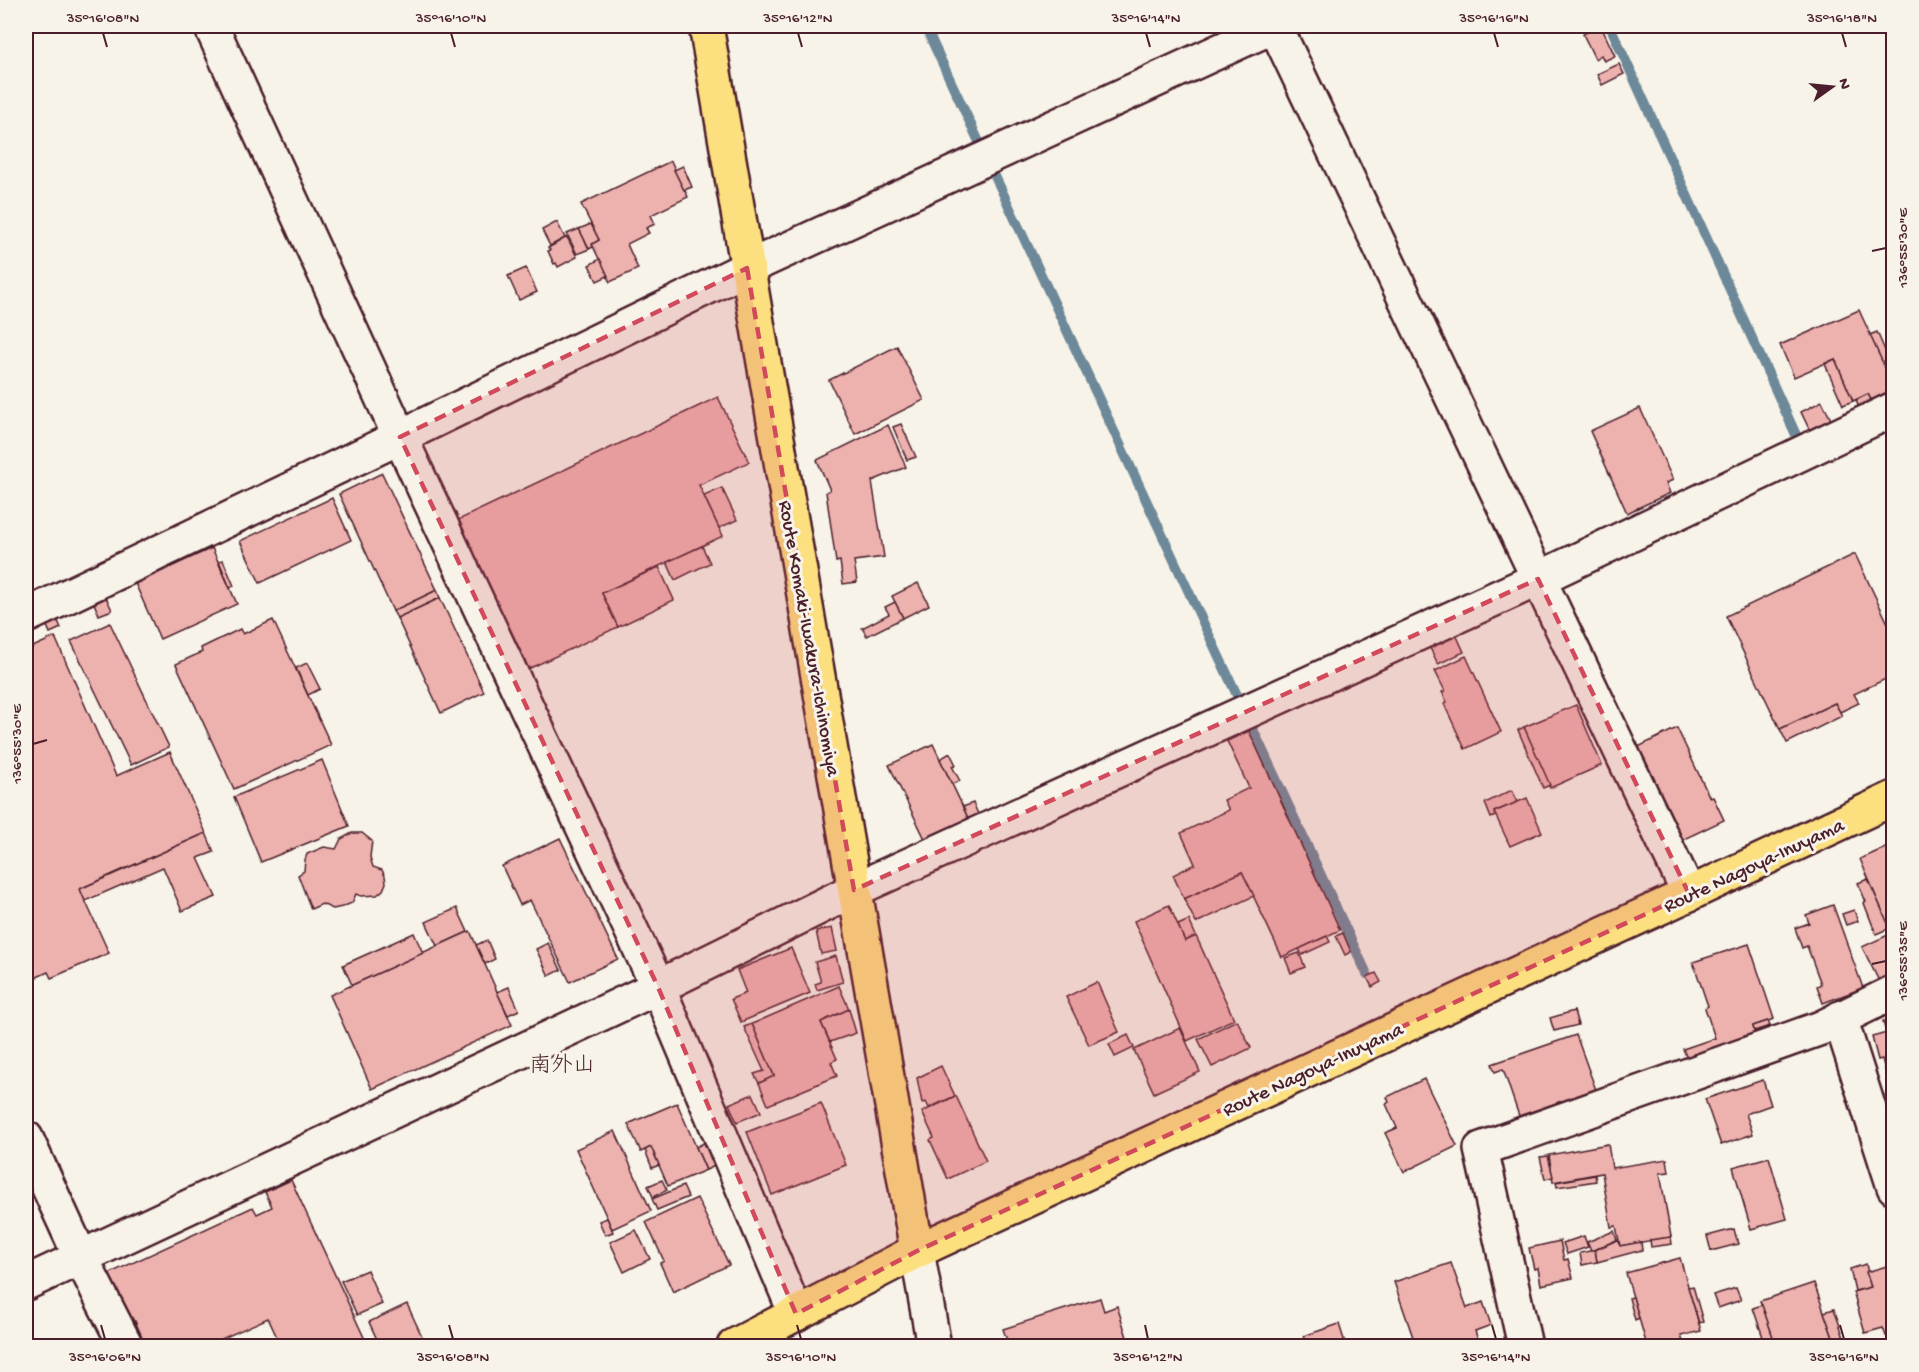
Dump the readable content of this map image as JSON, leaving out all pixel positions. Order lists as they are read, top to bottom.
{
  "streets": {
    "main road": ["Route Komaki-Iwakura-Ichinomiya", "Route Nagoya-Inuyama"]
  },
  "crossings": [
    ["Route Komaki-Iwakura-Ichinomiya", "Route Nagoya-Inuyama"]
  ],
  "districts": ["南外山"],
  "north": "right",
  "coordinates": [
    "35°16'08\"N",
    "35°16'10\"N",
    "35°16'12\"N",
    "35°16'14\"N",
    "35°16'16\"N",
    "35°16'18\"N",
    "136°55'30\"E",
    "136°55'35\"E",
    "35°16'06\"N"
  ]
}
